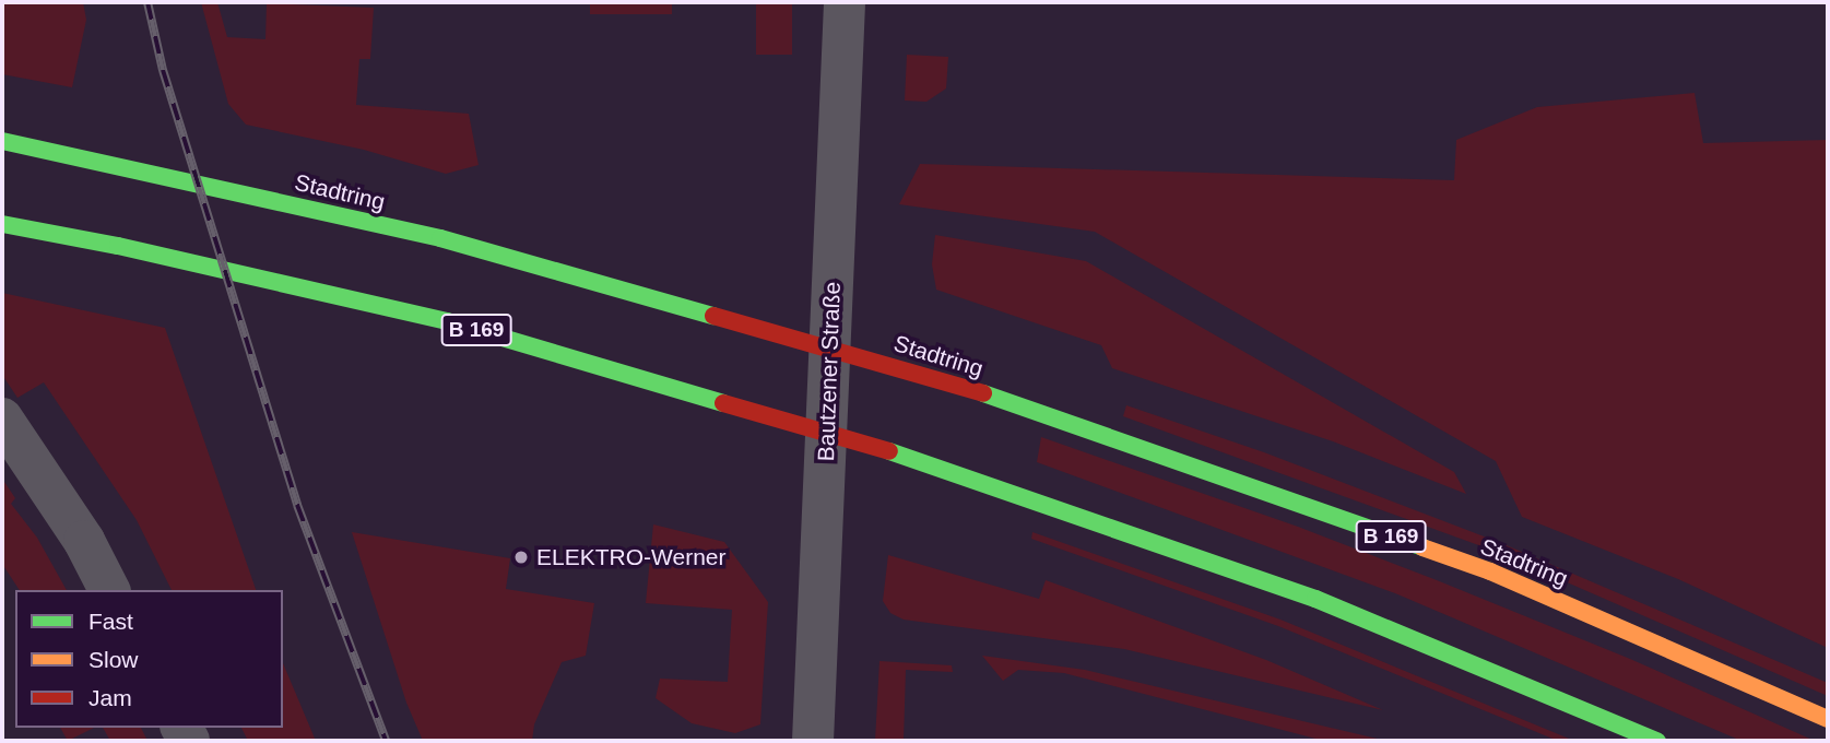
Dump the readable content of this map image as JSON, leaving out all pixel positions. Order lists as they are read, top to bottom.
{
  "streets": {
    "main road": ["Stadtring", "B 169"],
    "street": ["Bautzener Straße"]
  },
  "places": ["ELEKTRO-Werner"],
  "legend": ["Fast", "Slow", "Jam"]
}
